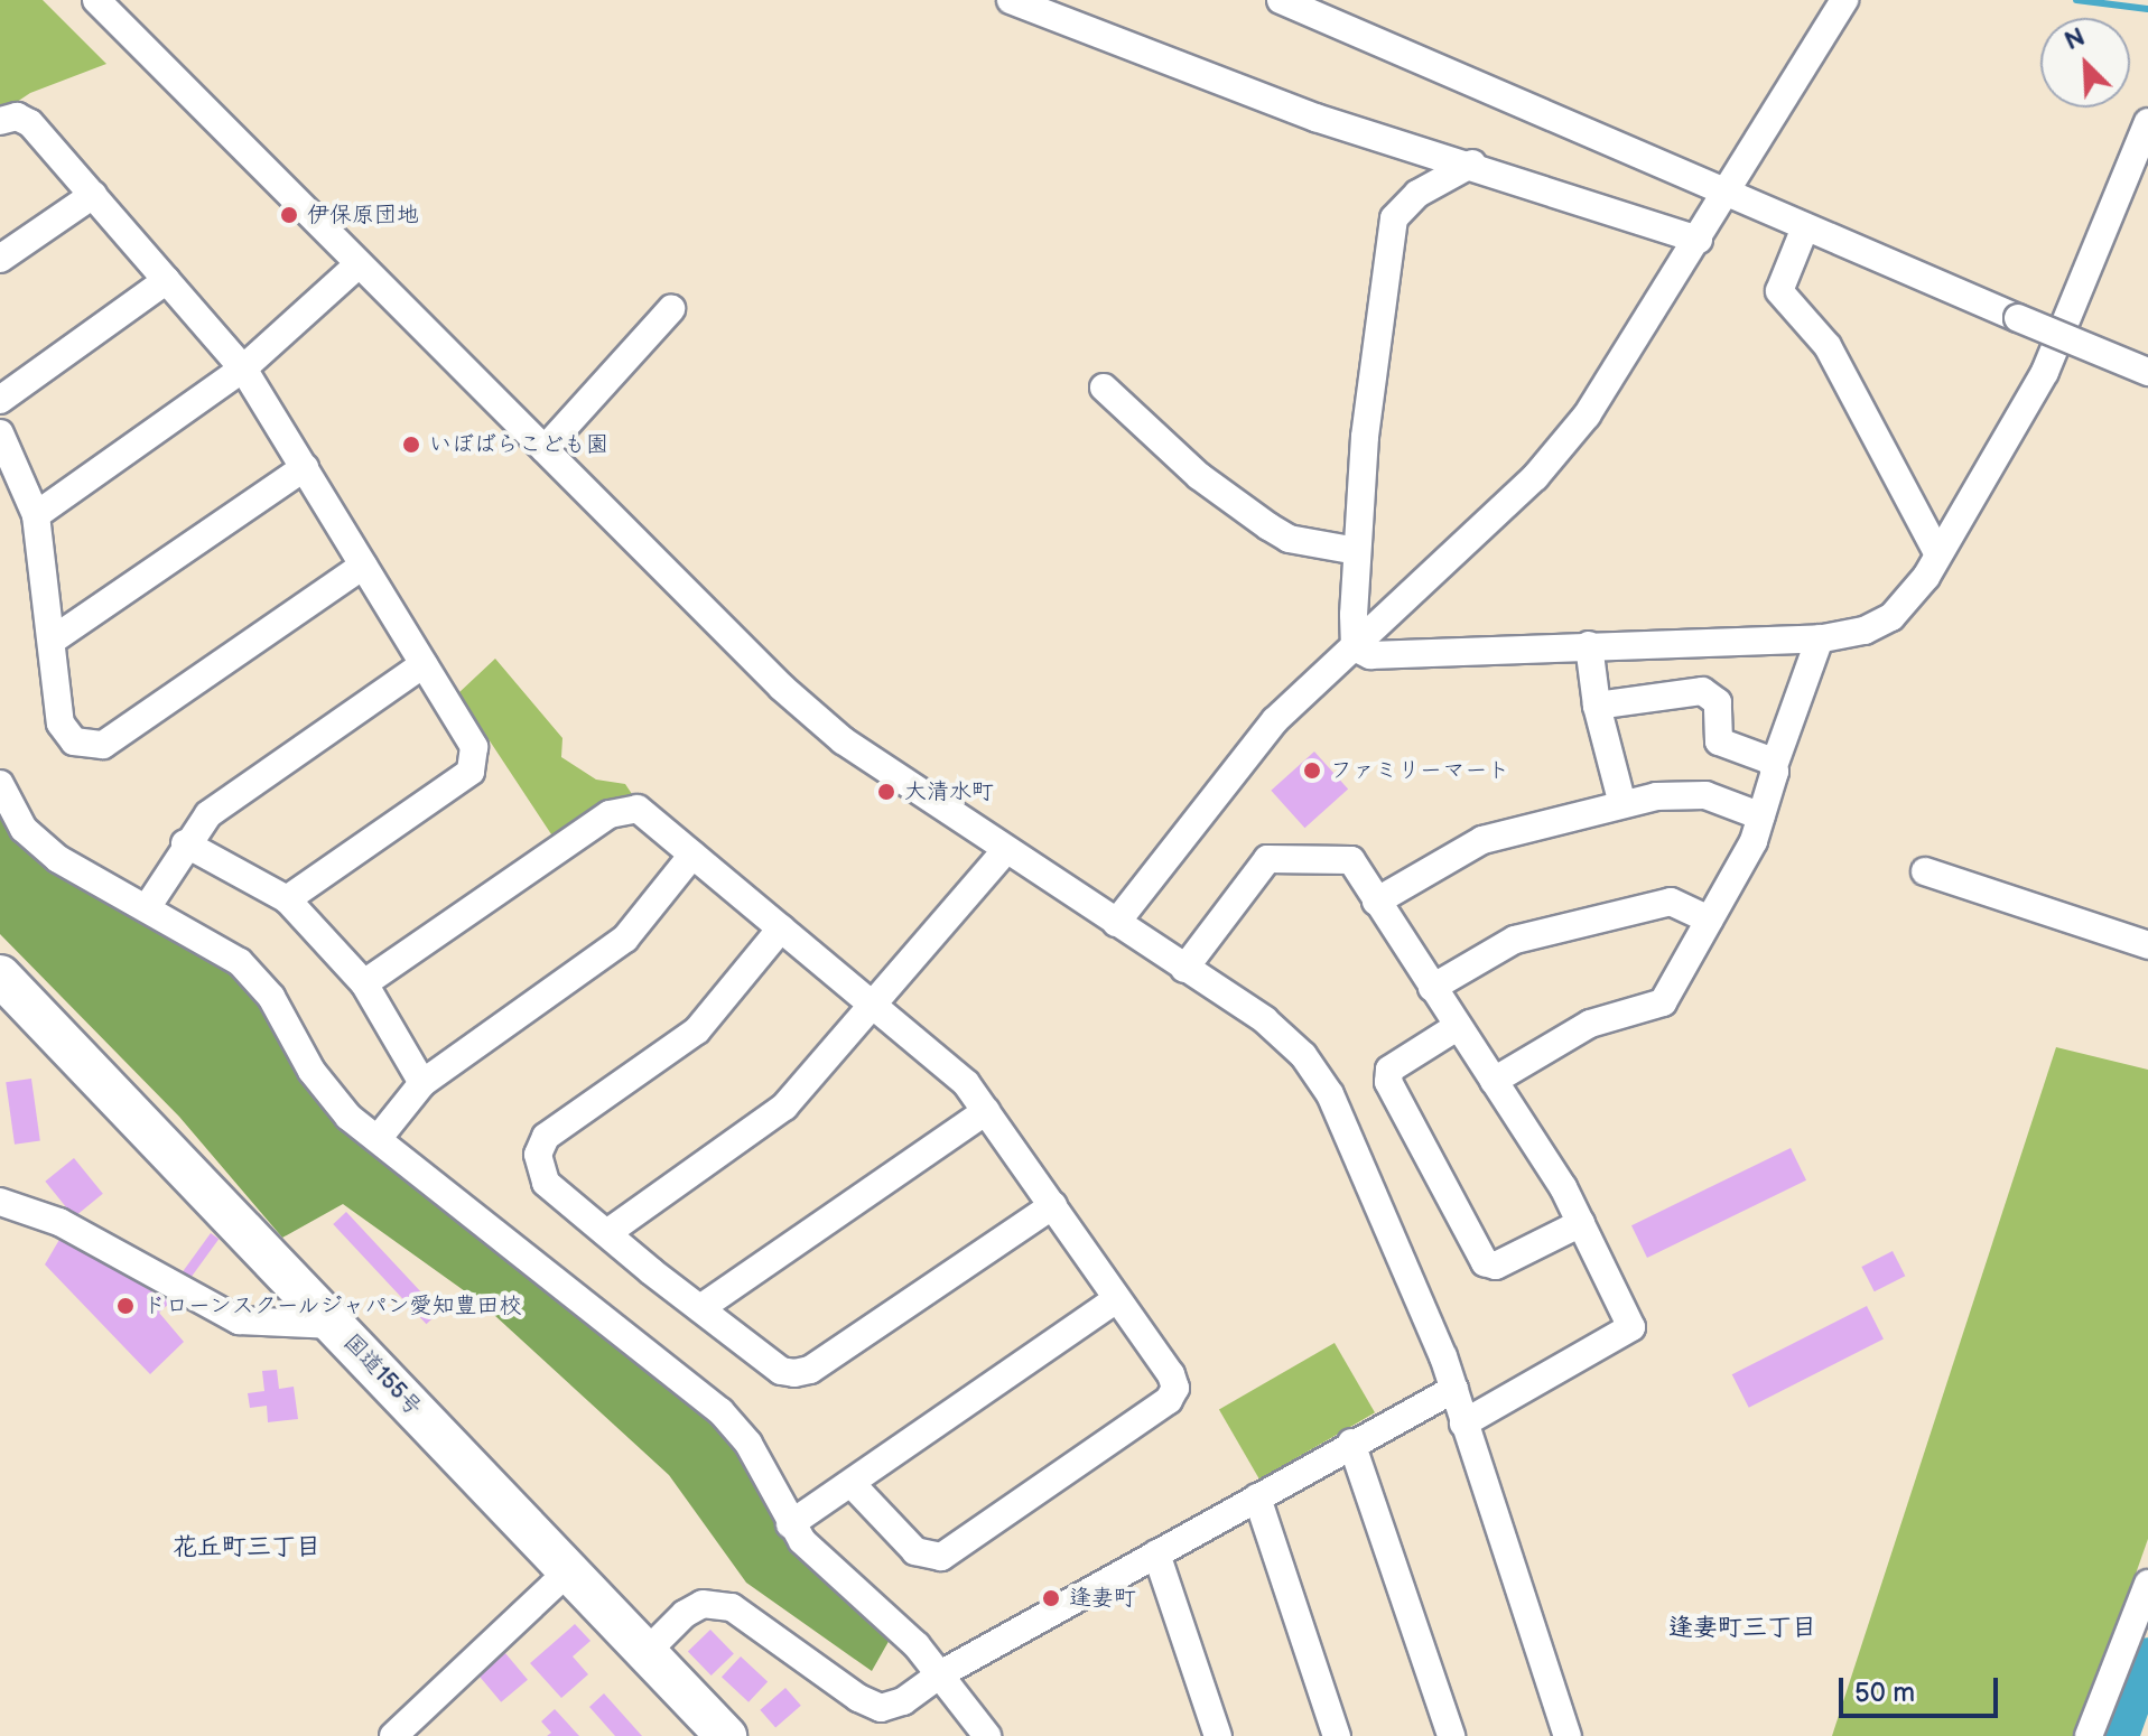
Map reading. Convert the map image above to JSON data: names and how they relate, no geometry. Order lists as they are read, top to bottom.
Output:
{
  "streets": {
    "highway": ["国道155号"]
  },
  "districts": ["花丘町三丁目", "逢妻町三丁目"],
  "places": [
    "伊保原団地",
    "いぼばらこども園",
    "ファミリーマート",
    "大清水町",
    "ドローンスクールジャパン愛知豊田校",
    "逢妻町"
  ],
  "scale_bar": "50 m",
  "north": "top left"
}
